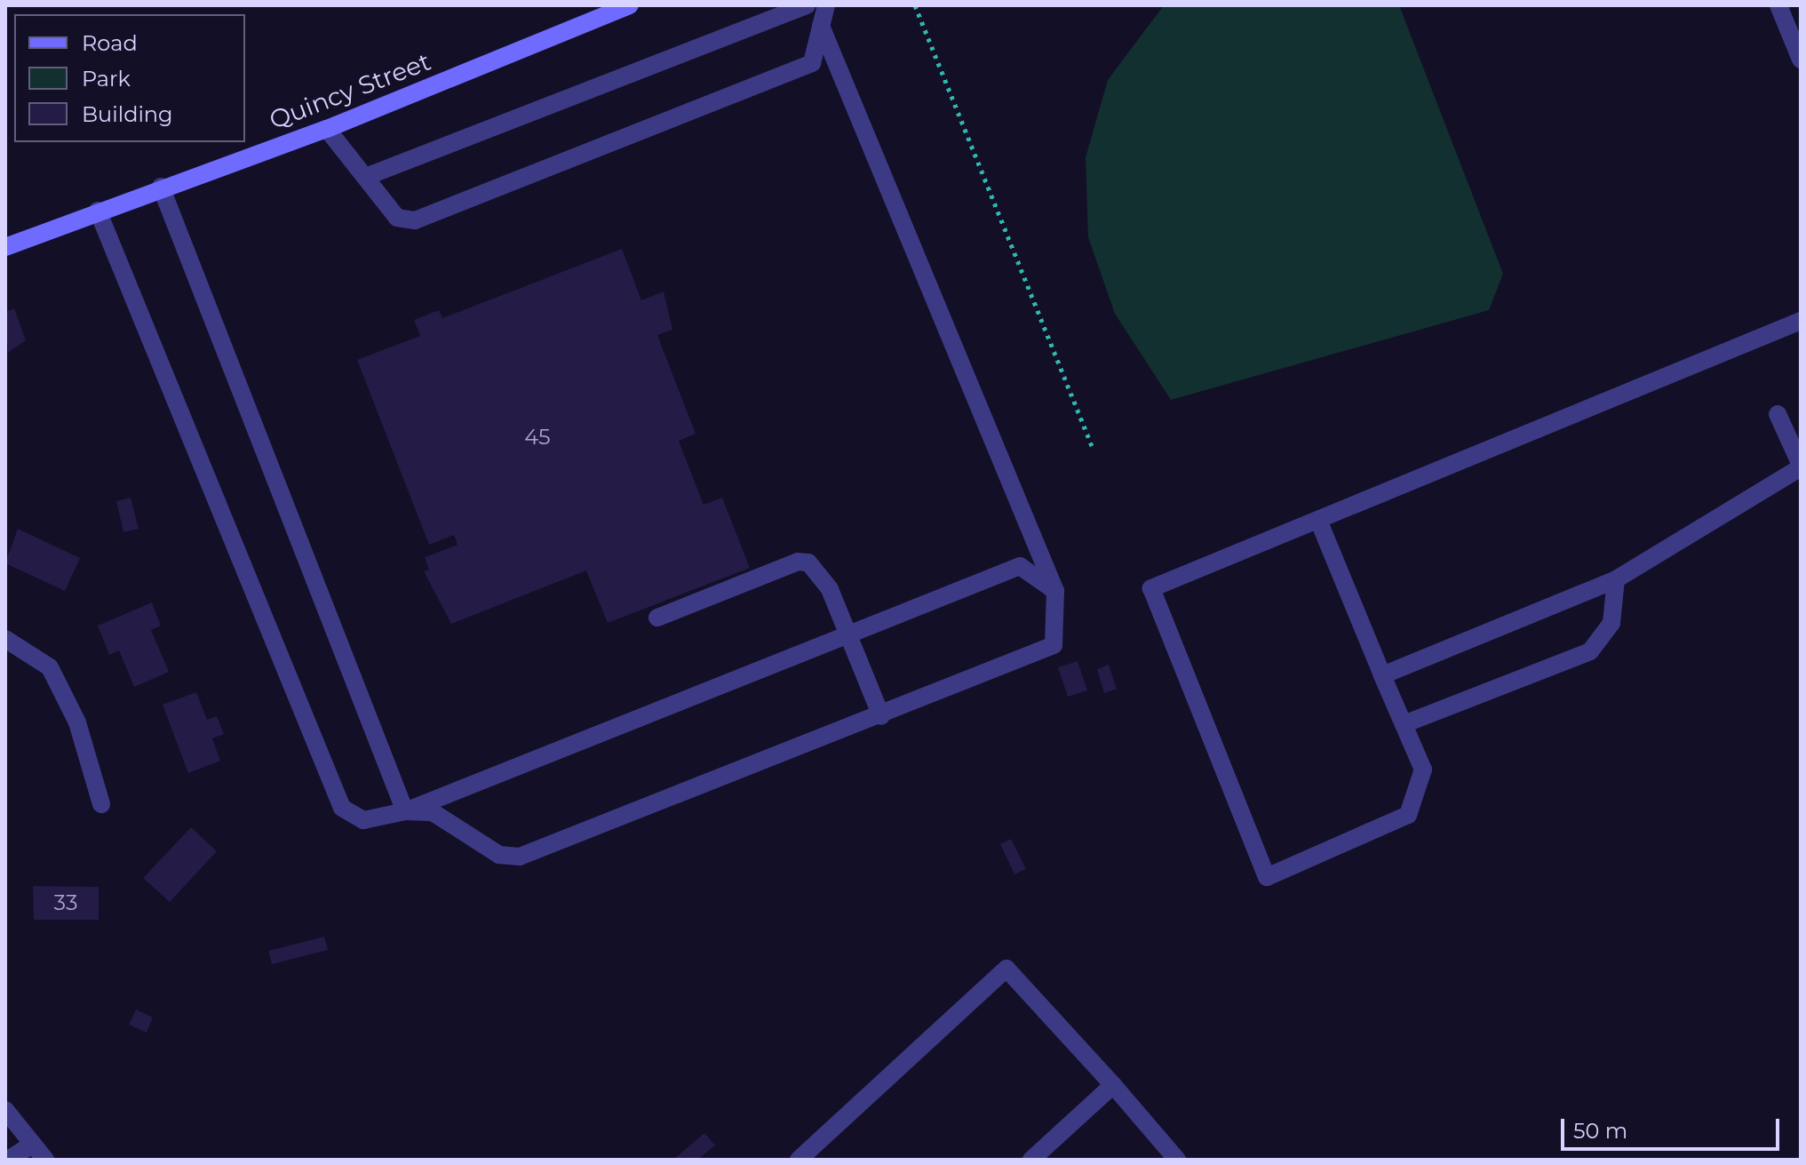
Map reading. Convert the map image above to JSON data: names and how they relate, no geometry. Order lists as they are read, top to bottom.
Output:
{
  "streets": {
    "main road": ["Quincy Street"]
  },
  "house_numbers": ["45", "33"],
  "legend": ["Road", "Park", "Building"],
  "scale_bar": "50 m"
}
